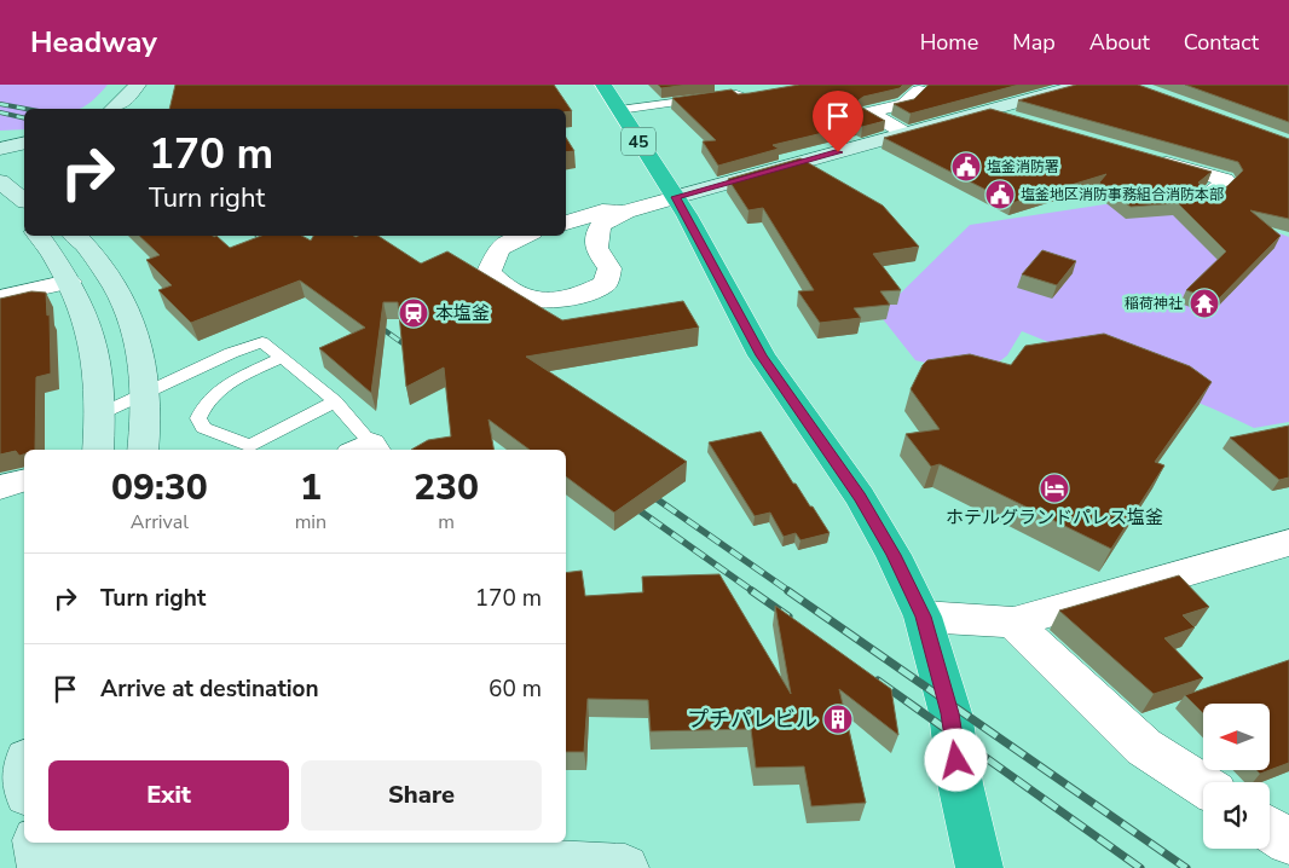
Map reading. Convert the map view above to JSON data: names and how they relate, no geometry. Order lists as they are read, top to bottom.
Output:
{
  "streets": {
    "highway": ["45"]
  },
  "places": {
    "public building": ["塩釜消防署", "塩釜地区消防事務組合消防本部"],
    "temple": ["稲荷神社"],
    "station": ["本塩釜"],
    "hotel": ["ホテルグランドパレス塩釜"],
    "building": ["プチパレビル"]
  },
  "north": "left",
  "page": {
    "header": "Headway",
    "nav": [
      "Home",
      "Map",
      "About",
      "Contact"
    ],
    "turn": ["170 m", "Turn right"],
    "eta": [
      "09:30",
      "Arrival",
      "1",
      "min",
      "230",
      "m"
    ],
    "list": [
      {
        "name": "Turn right",
        "value": "170 m"
      },
      {
        "name": "Arrive at destination",
        "value": "60 m"
      }
    ],
    "buttons": ["Exit", "Share"]
  }
}
